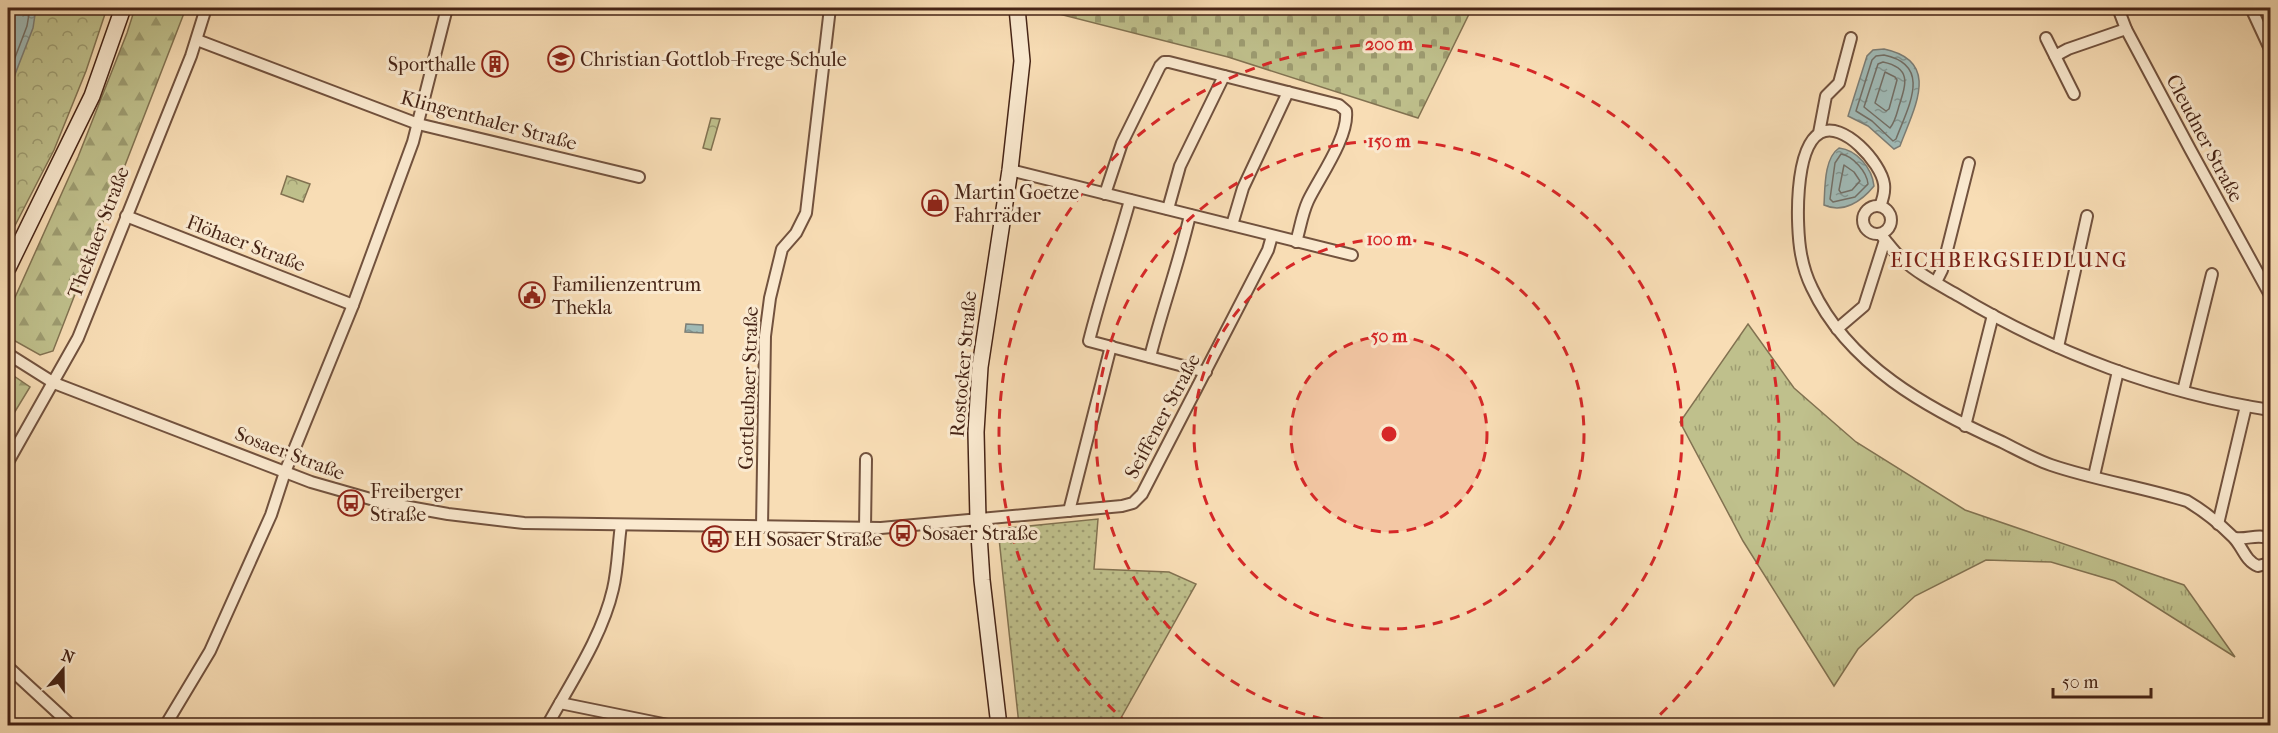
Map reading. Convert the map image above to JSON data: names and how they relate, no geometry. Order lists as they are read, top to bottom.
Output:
{
  "streets": {
    "main road": ["Rostocker Straße"],
    "street": [
      "Klingenthaler Straße",
      "Cleudner Straße",
      "Theklaer Straße",
      "Flöhaer Straße",
      "Gottleubaer Straße",
      "Seiffener Straße",
      "Sosaer Straße"
    ]
  },
  "crossings": [
    ["Klingenthaler Straße", "Theklaer Straße"],
    ["Theklaer Straße", "Flöhaer Straße"],
    ["Theklaer Straße", "Sosaer Straße"],
    ["Rostocker Straße", "Seiffener Straße"],
    ["Rostocker Straße", "Sosaer Straße"],
    ["Gottleubaer Straße", "Sosaer Straße"],
    ["Seiffener Straße", "Sosaer Straße"]
  ],
  "districts": ["EICHBERGSIEDLUNG"],
  "places": {
    "school or university": ["Christian-Gottlob-Frege-Schule"],
    "building": ["Sporthalle"],
    "shop": ["Martin Goetze Fahrräder"],
    "public building": ["Familienzentrum Thekla"],
    "bus stop": ["Freiberger Straße", "Sosaer Straße", "EH Sosaer Straße"]
  },
  "scale_bar": "50 m",
  "north": "top",
  "rings": [
    "200 m",
    "150 m",
    "100 m",
    "50 m"
  ]
}
